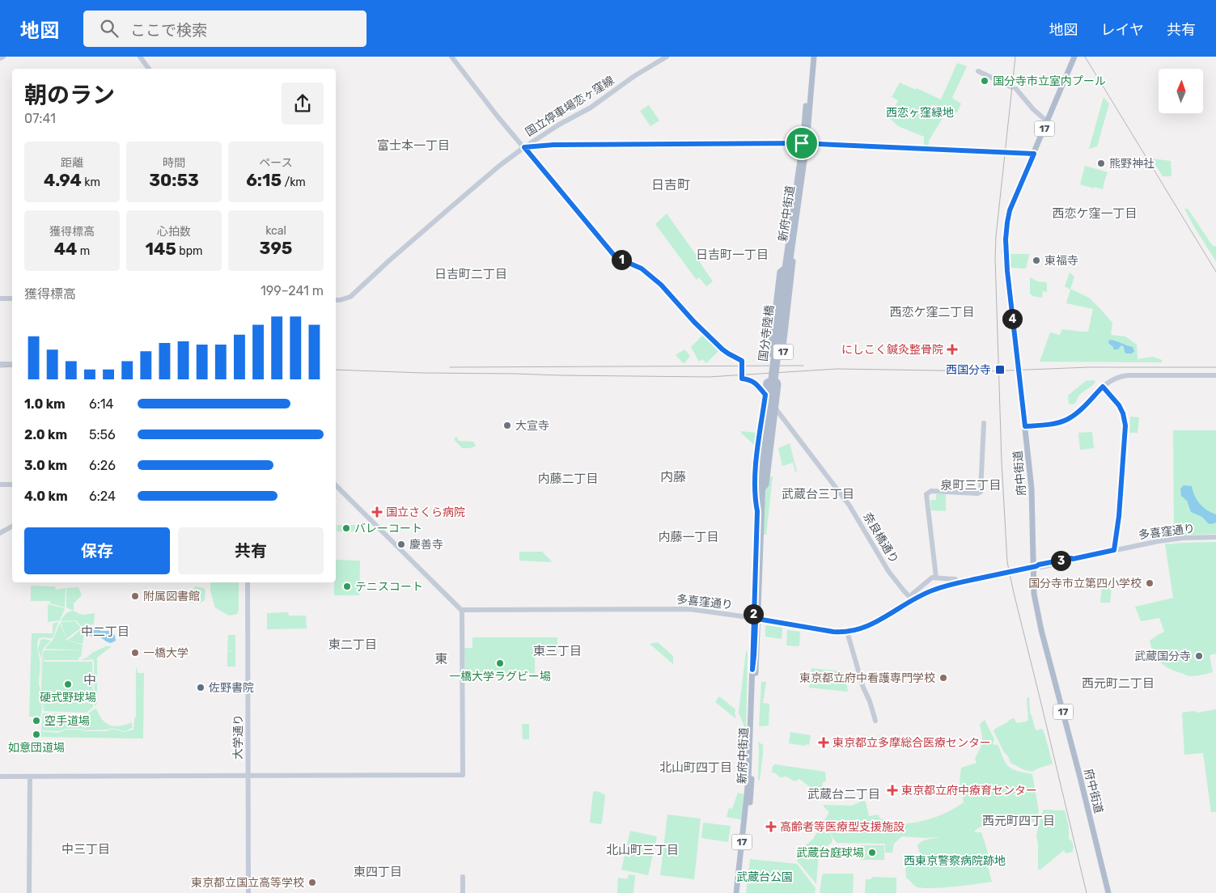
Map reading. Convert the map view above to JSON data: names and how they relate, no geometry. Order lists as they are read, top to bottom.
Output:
{
  "streets": {
    "main road": [
      "17",
      "新府中街道",
      "国分寺陸橋",
      "府中街道"
    ],
    "street": [
      "国立停車場恋ヶ窪線",
      "多喜窪通り",
      "奈良橋通り",
      "大学通り"
    ]
  },
  "crossings": [
    ["国立停車場恋ヶ窪線", "新府中街道"],
    ["国立停車場恋ヶ窪線", "府中街道"],
    ["国立停車場恋ヶ窪線", "奈良橋通り"],
    ["17", "新府中街道"],
    ["17", "奈良橋通り"],
    ["新府中街道", "国分寺陸橋"],
    ["新府中街道", "多喜窪通り"],
    ["府中街道", "多喜窪通り"],
    ["多喜窪通り", "奈良橋通り"]
  ],
  "districts": [
    "富士本一丁目",
    "日吉町",
    "西恋ケ窪一丁目",
    "日吉町一丁目",
    "日吉町二丁目",
    "西恋ケ窪二丁目",
    "内藤",
    "内藤二丁目",
    "泉町三丁目",
    "武蔵台三丁目",
    "内藤一丁目",
    "中二丁目",
    "東二丁目",
    "東三丁目",
    "東",
    "中",
    "西元町二丁目",
    "北山町四丁目",
    "武蔵台二丁目",
    "西元町四丁目",
    "中三丁目",
    "北山町三丁目",
    "東四丁目"
  ],
  "parks": ["西恋ヶ窪緑地", "西東京警察病院跡地", "武蔵台公園"],
  "places": {
    "other": [
      "国分寺市立室内プール",
      "熊野神社",
      "東福寺",
      "大宣寺",
      "バレーコート",
      "慶善寺",
      "国分寺市立第四小学校",
      "テニスコート",
      "附属図書館",
      "一橋大学",
      "武蔵国分寺",
      "一橋大学ラグビー場",
      "東京都立府中看護専門学校",
      "硬式野球場",
      "佐野書院",
      "空手道場",
      "如意団道場",
      "武蔵台庭球場",
      "東京都立国立高等学校"
    ],
    "health": [
      "にしこく鍼灸整骨院",
      "国立さくら病院",
      "東京都立多摩総合医療センター",
      "東京都立府中療育センター",
      "高齢者等医療型支援施設"
    ],
    "transit": ["西国分寺"]
  },
  "north": "top",
  "page": {
    "header": "地図",
    "search": "ここで検索",
    "nav": ["地図", "レイヤ", "共有"],
    "heading": ["朝のラン", "07:41"],
    "stats": [
      ["距離", "4.94 km"],
      ["時間", "30:53"],
      ["ペース", "6:15 /km"],
      ["獲得標高", "44 m"],
      ["心拍数", "145 bpm"],
      ["kcal", "395"]
    ],
    "pins": [
      "1",
      "4",
      "3",
      "2"
    ],
    "chart": ["獲得標高", "199–241 m"],
    "list": [
      {
        "name": "1.0 km",
        "note": "6:14"
      },
      {
        "name": "2.0 km",
        "note": "5:56"
      },
      {
        "name": "3.0 km",
        "note": "6:26"
      },
      {
        "name": "4.0 km",
        "note": "6:24"
      }
    ],
    "buttons": ["保存", "共有"]
  }
}
